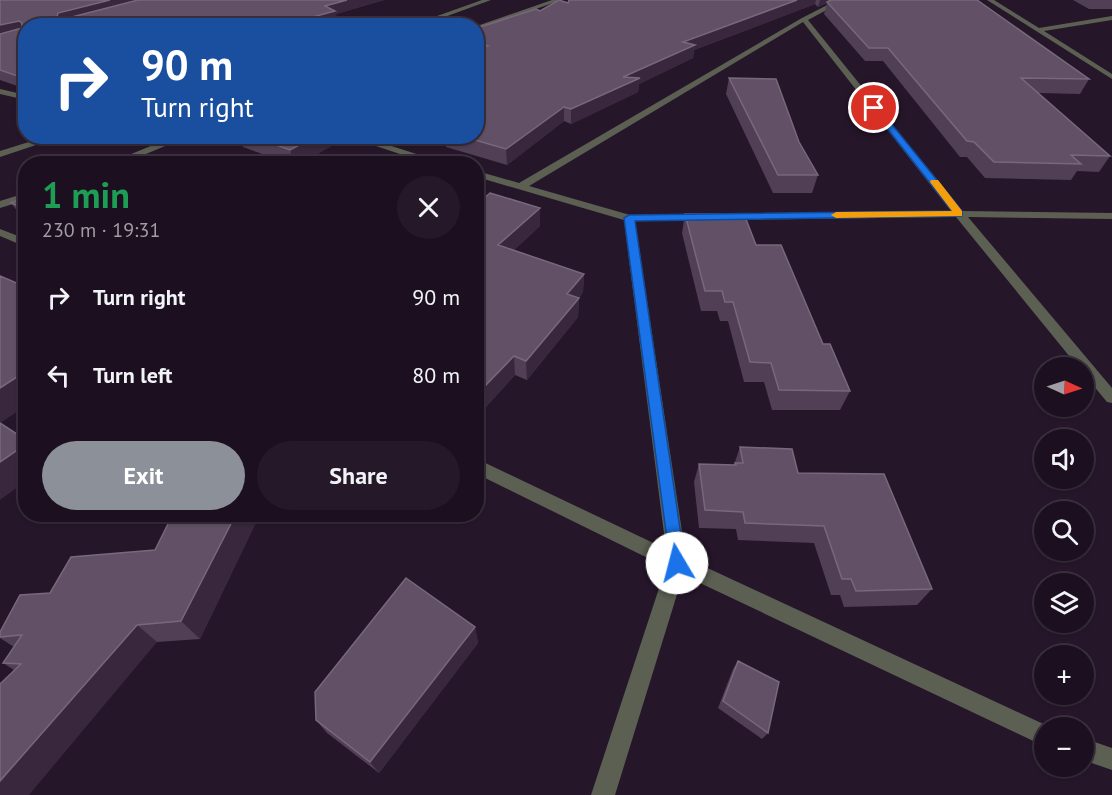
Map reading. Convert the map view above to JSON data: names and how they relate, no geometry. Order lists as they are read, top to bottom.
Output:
{
  "north": "right",
  "page": {
    "turn": ["90 m", "Turn right"],
    "heading": ["1 min", "230 m · 19:31"],
    "list": [
      {
        "name": "Turn right",
        "value": "90 m"
      },
      {
        "name": "Turn left",
        "value": "80 m"
      }
    ],
    "map_buttons": ["+", "−"],
    "buttons": ["Exit", "Share"]
  }
}
